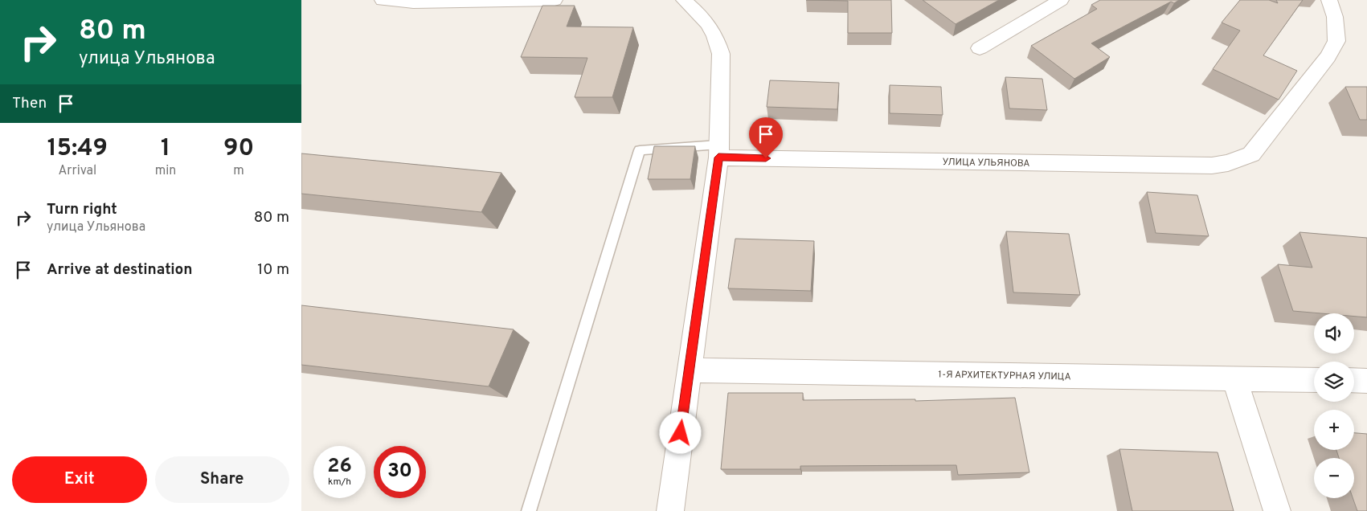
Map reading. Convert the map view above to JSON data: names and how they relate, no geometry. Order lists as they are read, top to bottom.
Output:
{
  "streets": {
    "street": ["УЛИЦА УЛЬЯНОВА", "1-Я АРХИТЕКТУРНАЯ УЛИЦА"]
  },
  "page": {
    "turn": ["80 m", "улица Ульянова"],
    "then": "Then",
    "eta": [
      "15:49",
      "Arrival",
      "1",
      "min",
      "90",
      "m"
    ],
    "list": [
      {
        "name": "Turn right",
        "note": "улица Ульянова",
        "value": "80 m"
      },
      {
        "name": "Arrive at destination",
        "value": "10 m"
      }
    ],
    "map_buttons": ["+", "−"],
    "speed": "26 km/h",
    "limit": "30",
    "buttons": ["Exit", "Share"]
  }
}
